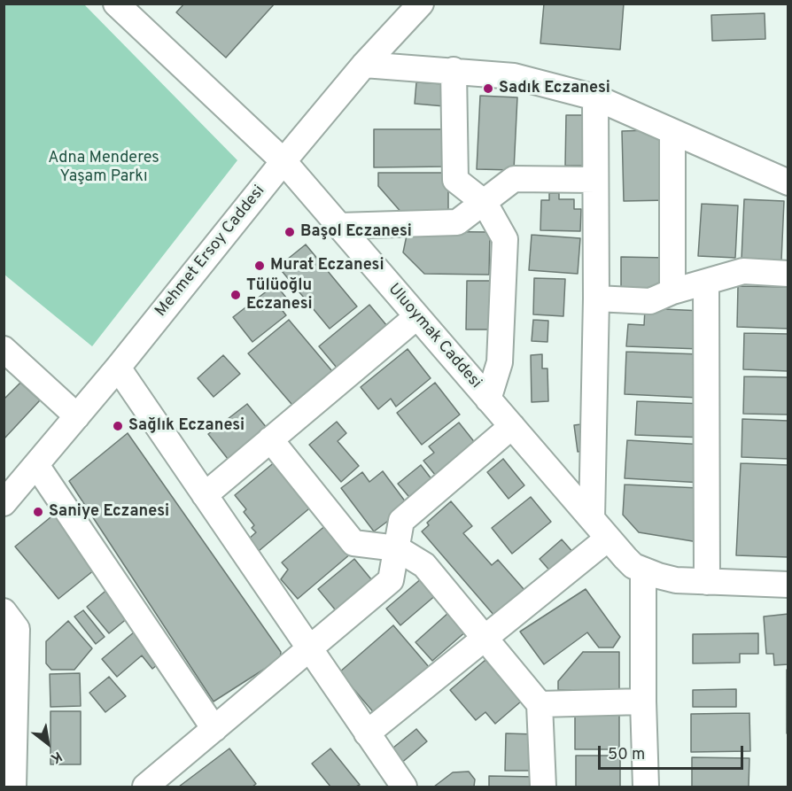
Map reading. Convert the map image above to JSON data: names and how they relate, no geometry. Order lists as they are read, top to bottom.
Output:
{
  "streets": {
    "street": ["Mehmet Ersoy Caddesi", "Uluoymak Caddesi"]
  },
  "crossings": [
    ["Mehmet Ersoy Caddesi", "Uluoymak Caddesi"]
  ],
  "parks": ["Adna Menderes Yaşam Parkı"],
  "places": [
    "Sadık Eczanesi",
    "Başol Eczanesi",
    "Murat Eczanesi",
    "Tülüoğlu Eczanesi",
    "Sağlık Eczanesi",
    "Saniye Eczanesi"
  ],
  "scale_bar": "50 m",
  "north": "bottom right"
}
